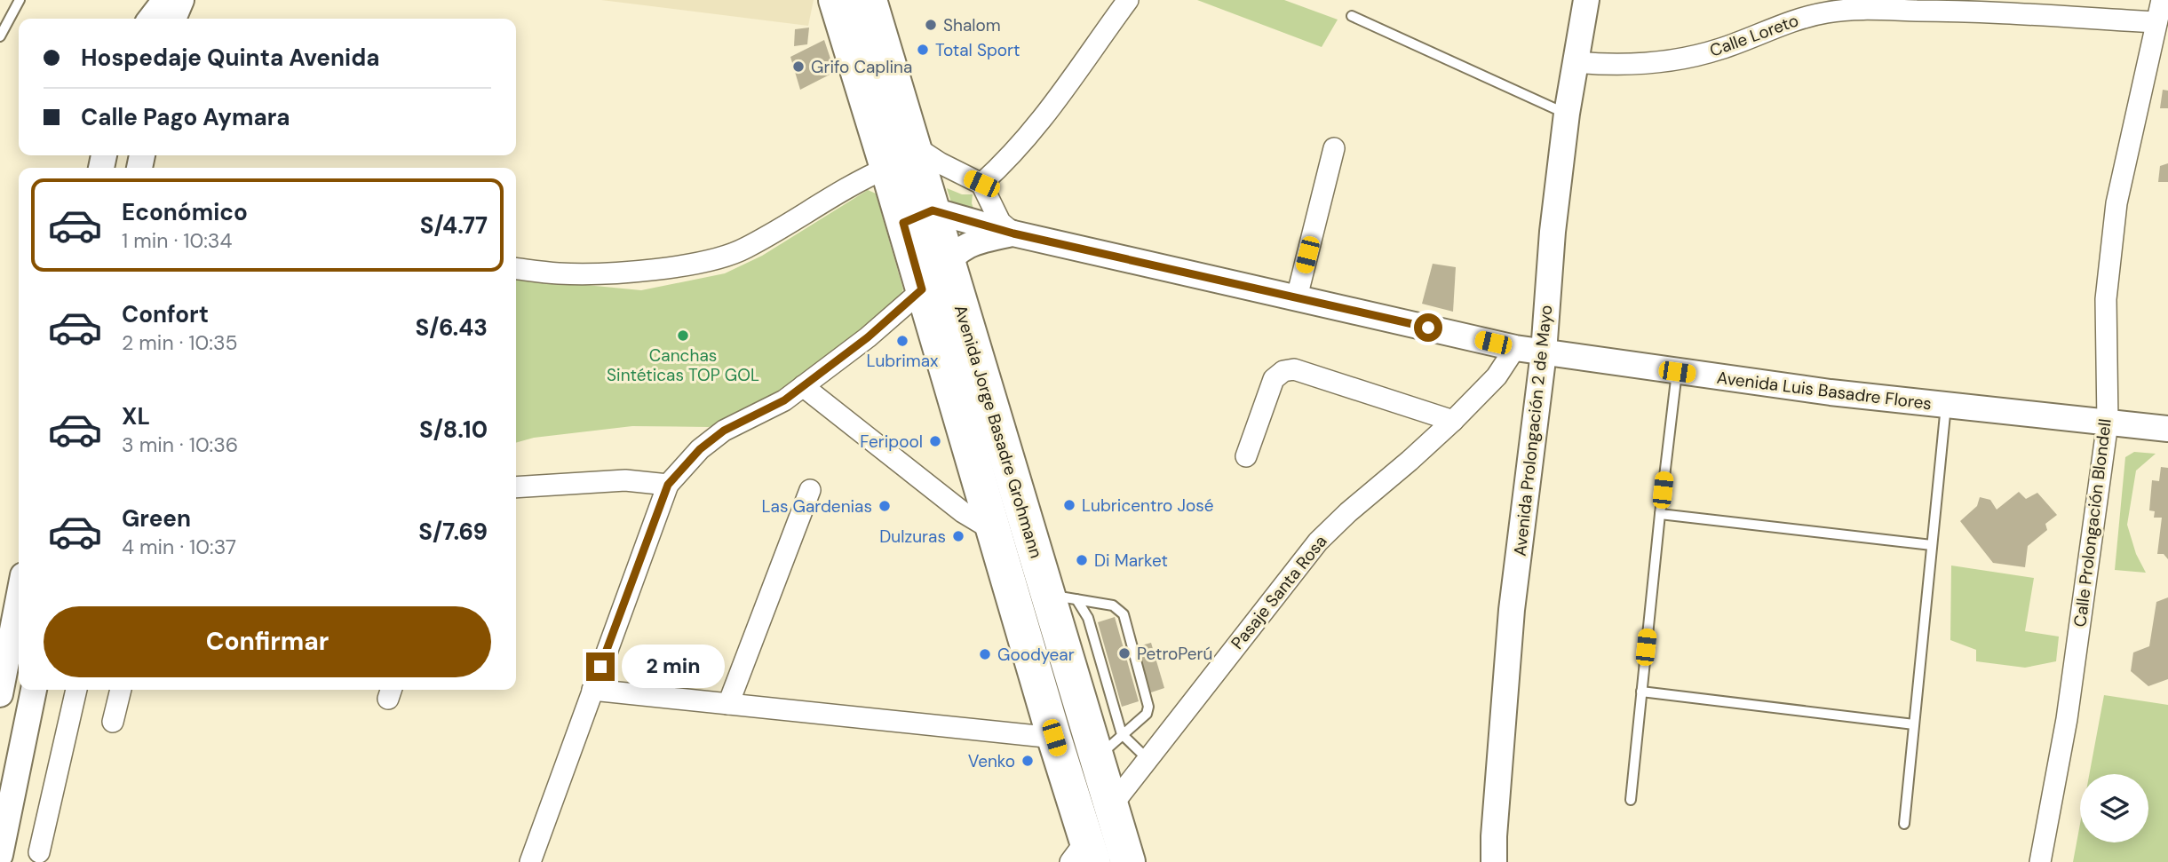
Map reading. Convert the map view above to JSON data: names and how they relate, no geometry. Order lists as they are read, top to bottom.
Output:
{
  "streets": {
    "highway": ["Avenida Jorge Basadre Grohmann"],
    "street": [
      "Calle Loreto",
      "Avenida Luis Basadre Flores",
      "Avenida Prolongación 2 de Mayo",
      "Calle Prolongación Blondell",
      "Pasaje Santa Rosa"
    ]
  },
  "crossings": [
    ["Calle Loreto", "Avenida Prolongación 2 de Mayo"],
    ["Calle Loreto", "Calle Prolongación Blondell"],
    ["Avenida Luis Basadre Flores", "Avenida Prolongación 2 de Mayo"],
    ["Avenida Luis Basadre Flores", "Avenida Jorge Basadre Grohmann"],
    ["Avenida Luis Basadre Flores", "Calle Prolongación Blondell"],
    ["Avenida Luis Basadre Flores", "Pasaje Santa Rosa"],
    ["Avenida Jorge Basadre Grohmann", "Pasaje Santa Rosa"]
  ],
  "places": [
    "Shalom",
    "Total Sport",
    "Grifo Caplina",
    "Canchas Sintéticas TOP GOL",
    "Lubrimax",
    "Feripool",
    "Lubricentro José",
    "Las Gardenias",
    "Dulzuras",
    "Di Market",
    "PetroPerú",
    "Goodyear",
    "Venko"
  ],
  "page": {
    "banner": ["Hospedaje Quinta Avenida", "Calle Pago Aymara"],
    "list": [
      {
        "name": "Económico",
        "note": "1 min · 10:34",
        "value": "S/4.77"
      },
      {
        "name": "Confort",
        "note": "2 min · 10:35",
        "value": "S/6.43"
      },
      {
        "name": "XL",
        "note": "3 min · 10:36",
        "value": "S/8.10"
      },
      {
        "name": "Green",
        "note": "4 min · 10:37",
        "value": "S/7.69"
      }
    ],
    "buttons": "Confirmar",
    "bubble": "2 min"
  }
}
